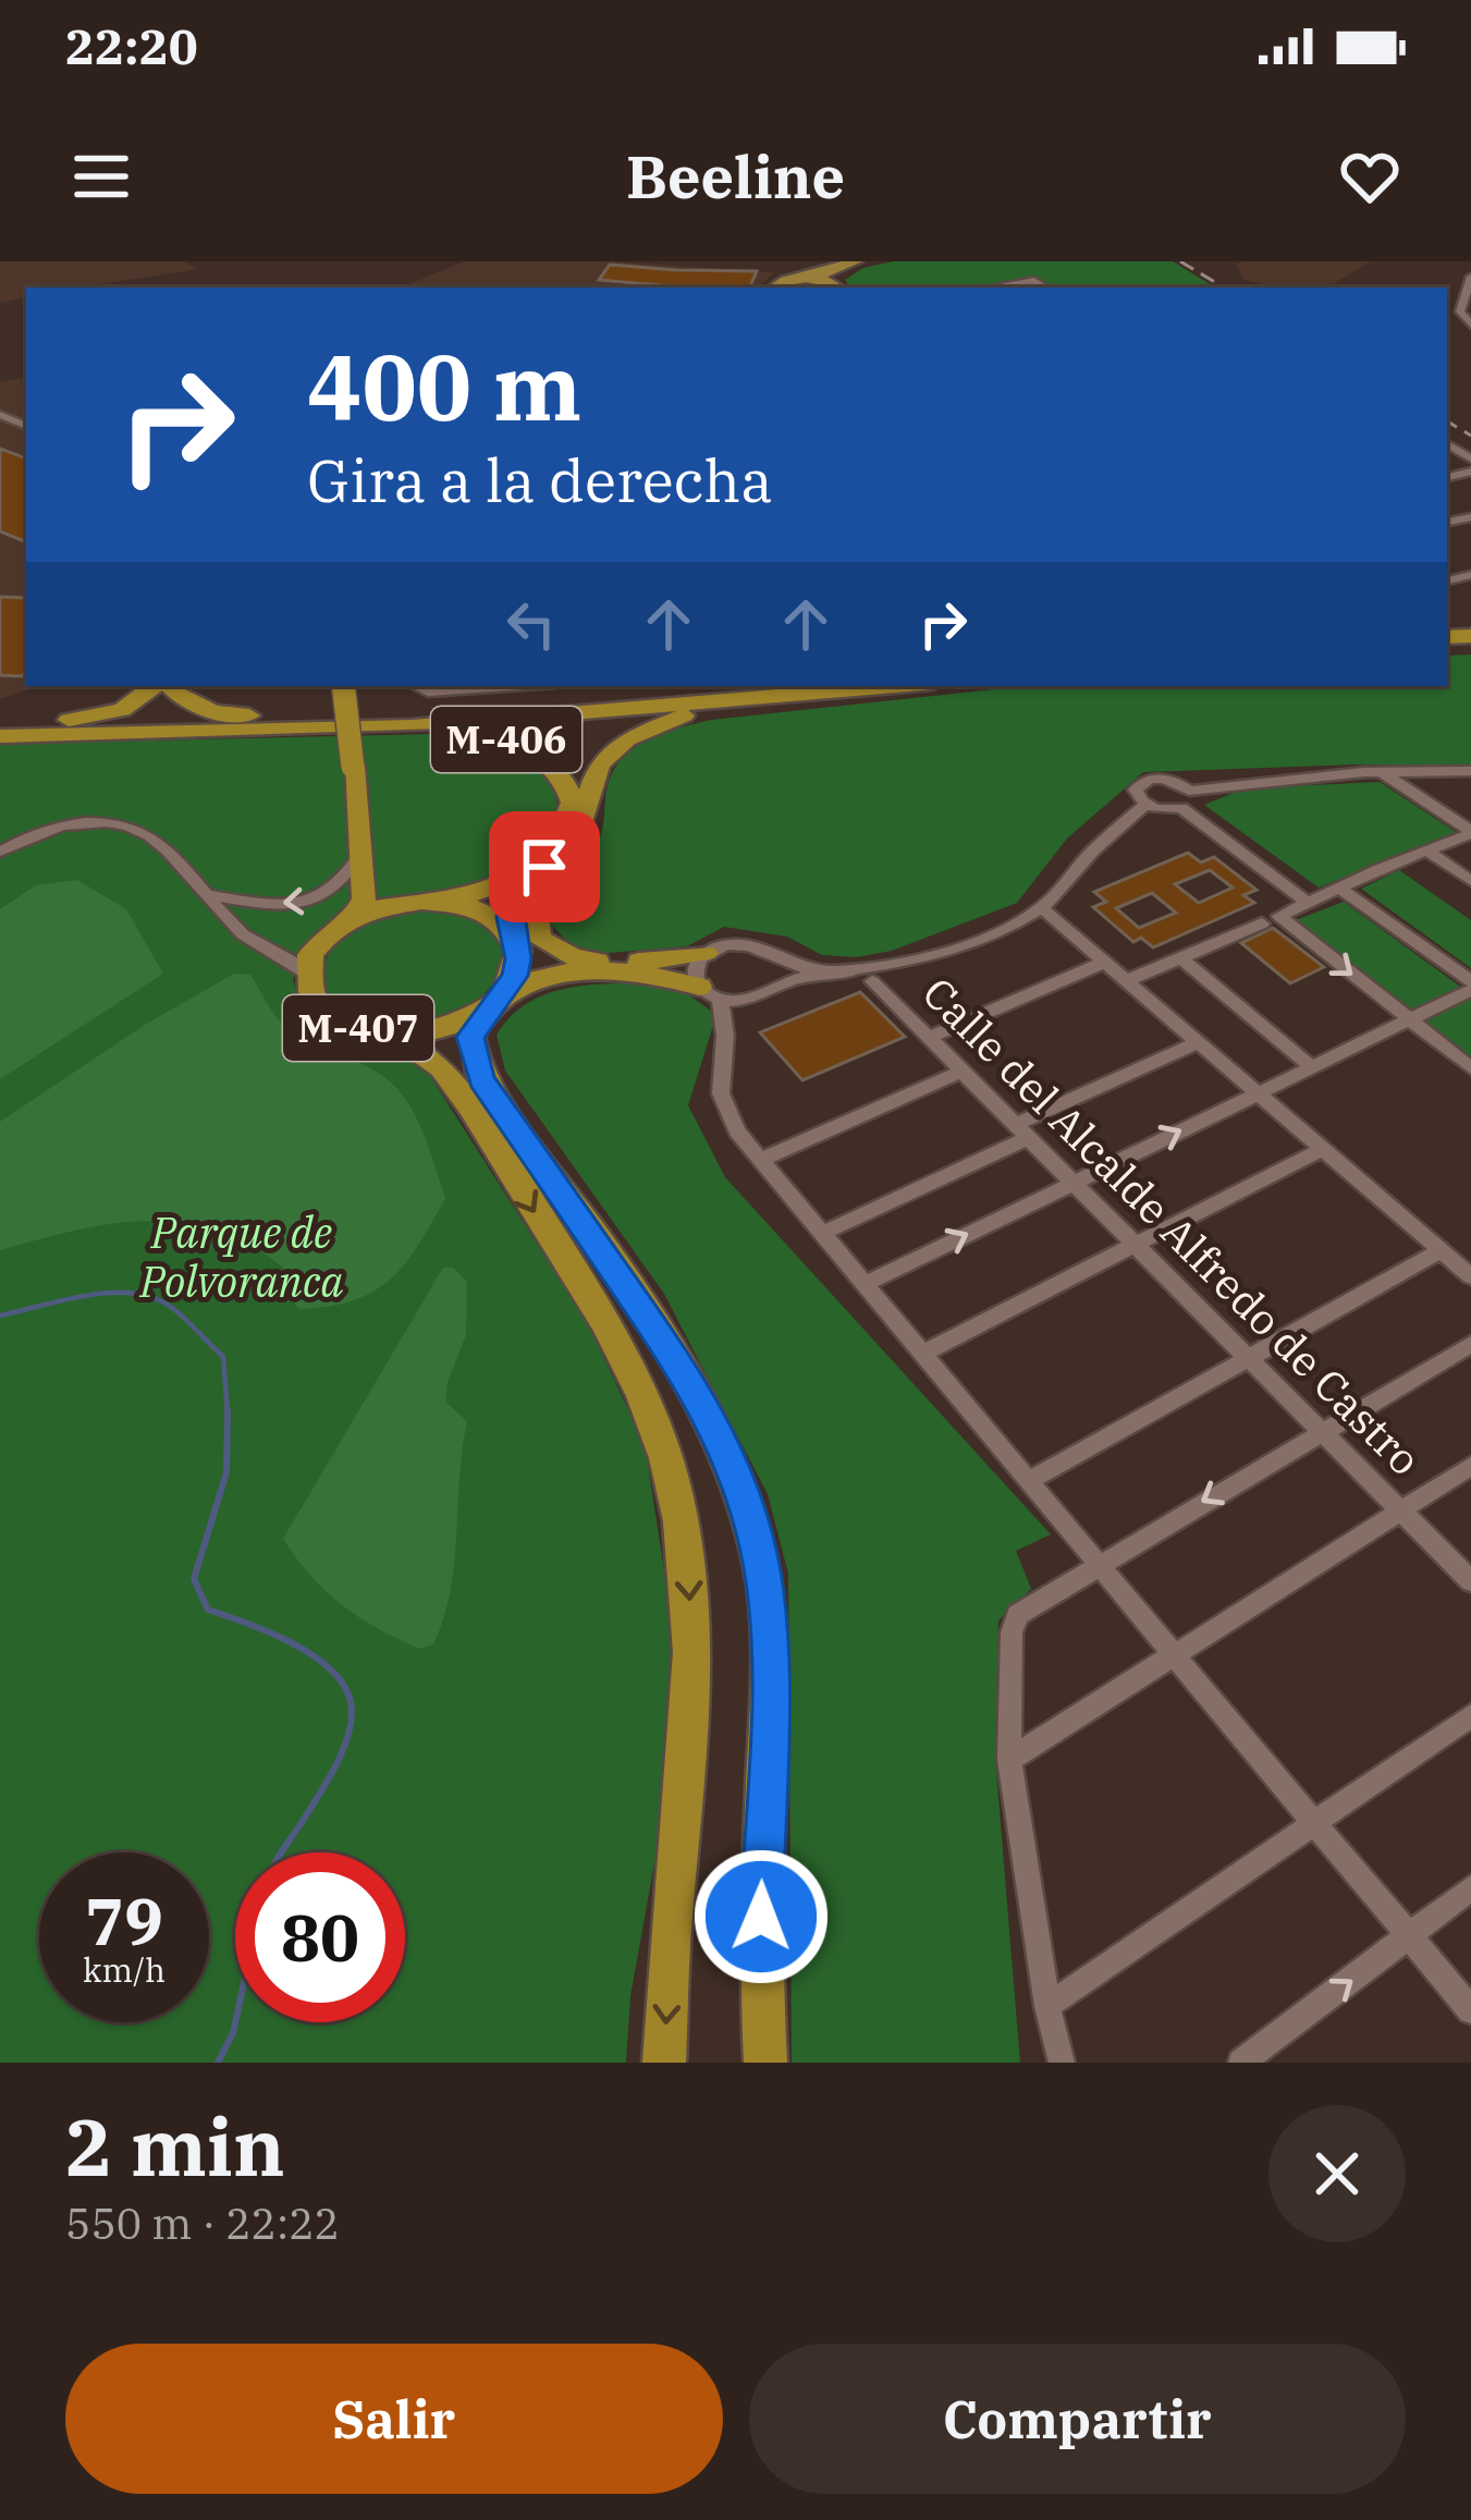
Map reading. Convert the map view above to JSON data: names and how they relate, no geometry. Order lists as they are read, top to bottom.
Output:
{
  "streets": {
    "highway": ["M-406", "M-407"],
    "street": ["Calle del Alcalde Alfredo de Castro"]
  },
  "crossings": [
    ["M-406", "M-407"]
  ],
  "parks": ["Parque de Polvoranca"],
  "page": {
    "status": "22:20",
    "header": "Beeline",
    "turn": ["400 m", "Gira a la derecha"],
    "speed": "79 km/h",
    "limit": "80",
    "heading": ["2 min", "550 m · 22:22"],
    "buttons": ["Salir", "Compartir"]
  }
}
